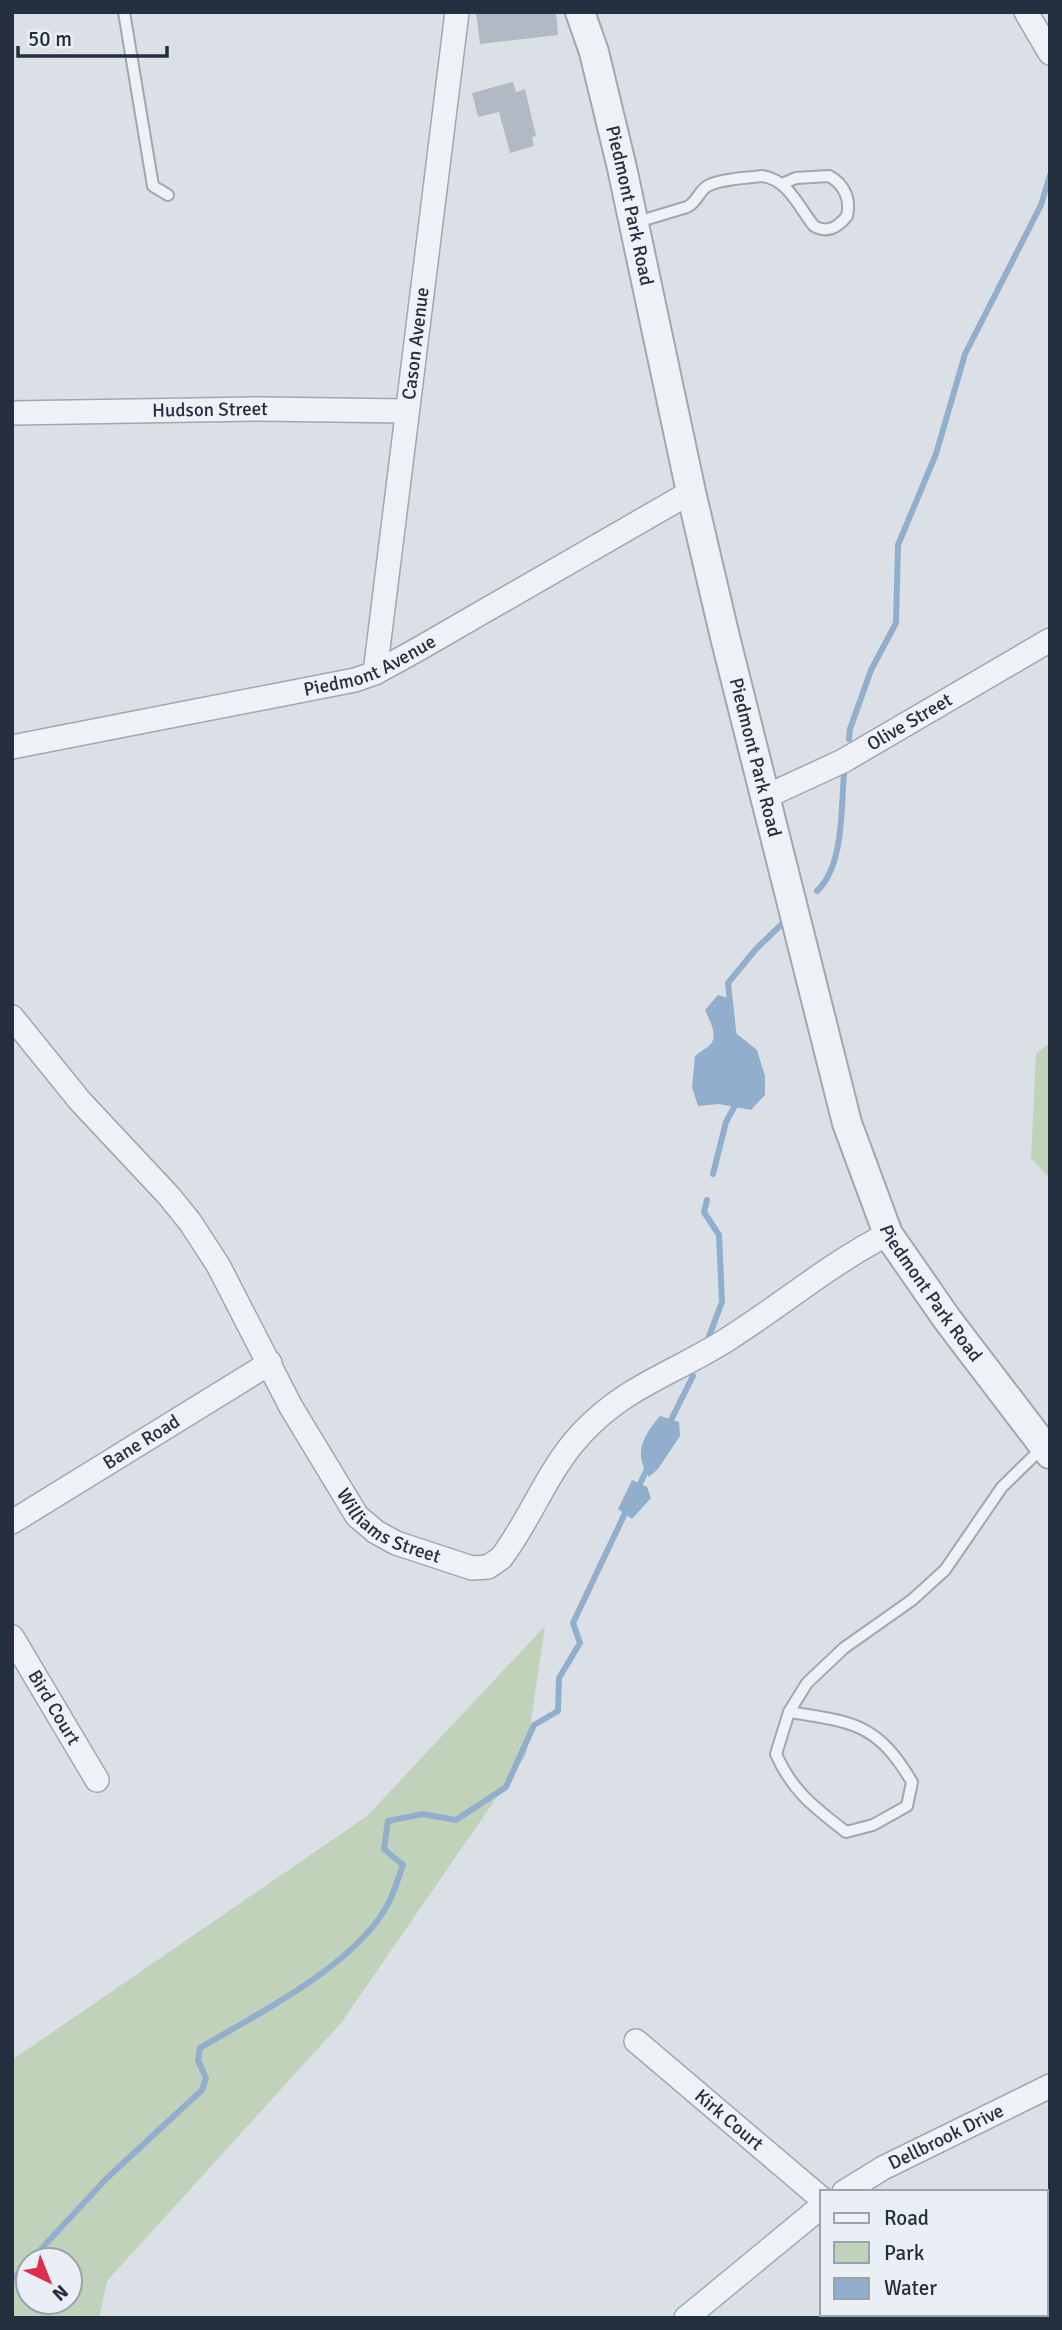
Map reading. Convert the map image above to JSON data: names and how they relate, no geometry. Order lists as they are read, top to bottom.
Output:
{
  "streets": {
    "street": [
      "Piedmont Park Road",
      "Cason Avenue",
      "Hudson Street",
      "Piedmont Avenue",
      "Olive Street",
      "Bane Road",
      "Williams Street",
      "Bird Court",
      "Kirk Court",
      "Dellbrook Drive"
    ]
  },
  "crossings": [
    ["Piedmont Park Road", "Piedmont Avenue"],
    ["Piedmont Park Road", "Olive Street"],
    ["Piedmont Park Road", "Williams Street"],
    ["Cason Avenue", "Hudson Street"],
    ["Cason Avenue", "Piedmont Avenue"],
    ["Bane Road", "Williams Street"]
  ],
  "legend": ["Road", "Park", "Water"],
  "scale_bar": "50 m",
  "north": "bottom right"
}
